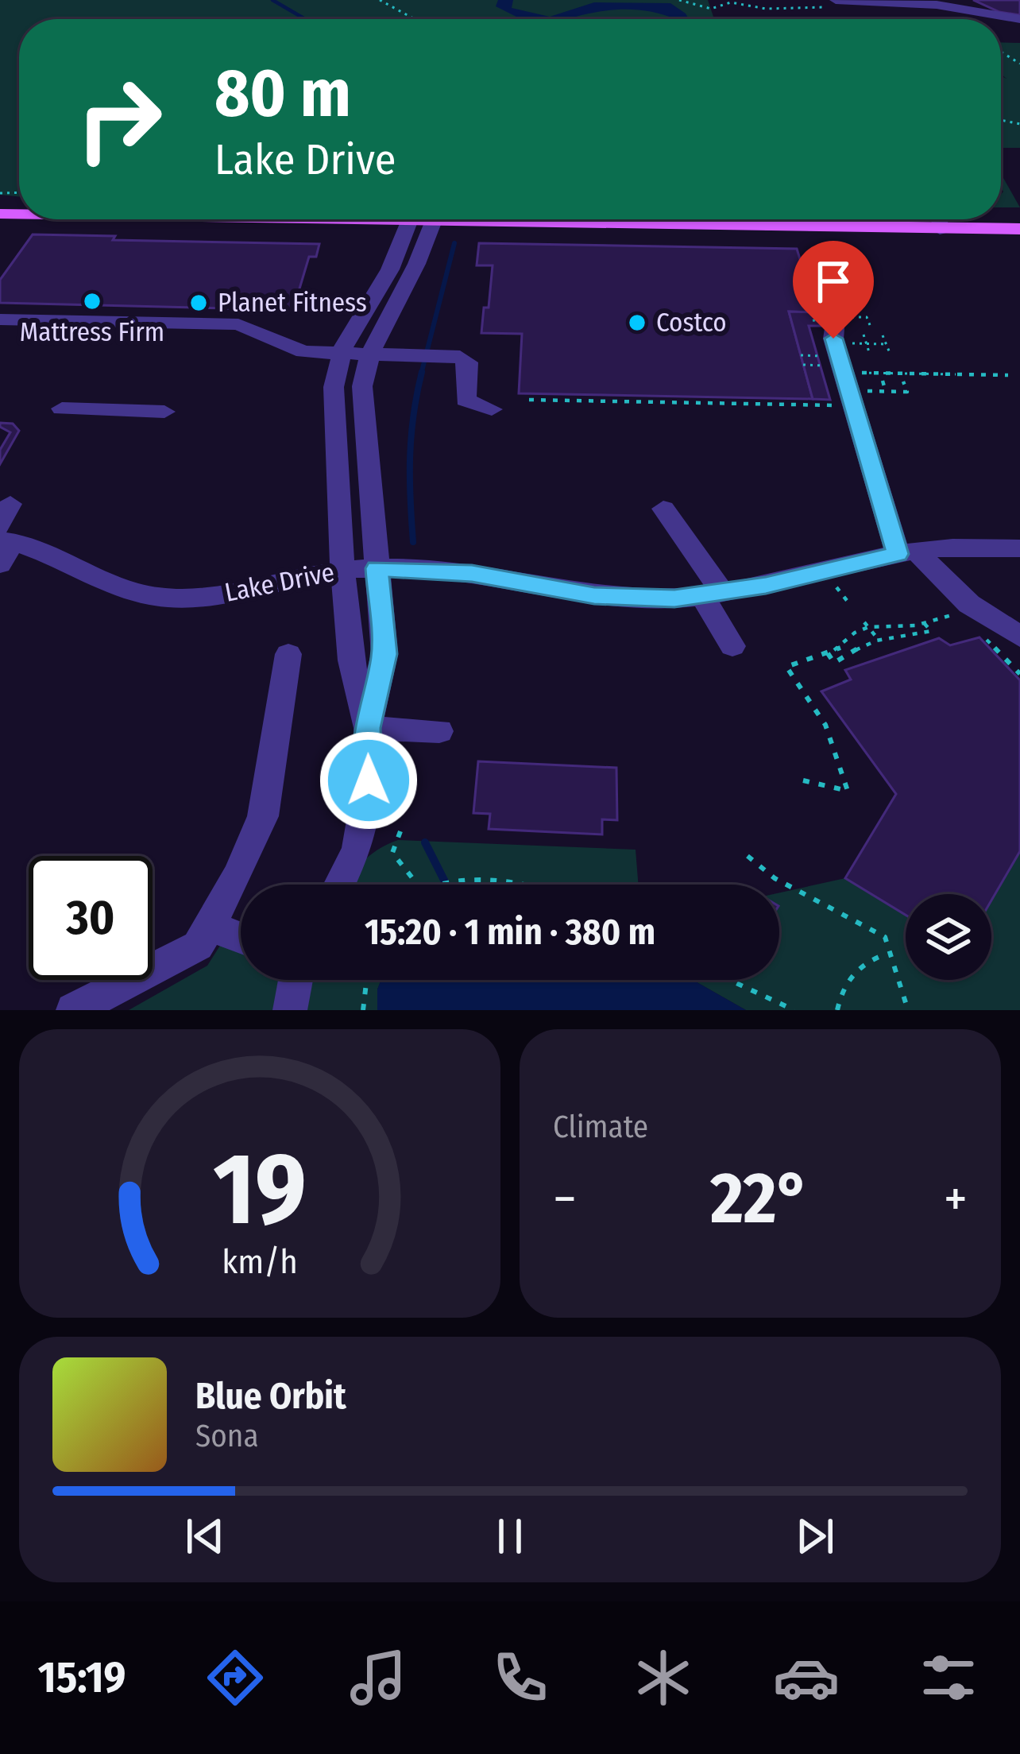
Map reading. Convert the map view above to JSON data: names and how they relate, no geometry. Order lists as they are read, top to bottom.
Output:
{
  "streets": {
    "street": ["Lake Drive"]
  },
  "places": ["Mattress Firm", "Planet Fitness", "Costco"],
  "page": {
    "turn": ["80 m", "Lake Drive"],
    "limit": "30",
    "trip": "15:20 · 1 min · 380 m",
    "tile": "Climate",
    "heat": ["−", "22°", "+"],
    "song": ["Blue Orbit", "Sona"],
    "tabs": "15:19",
    "gauge": ["19", "km/h"]
  }
}
